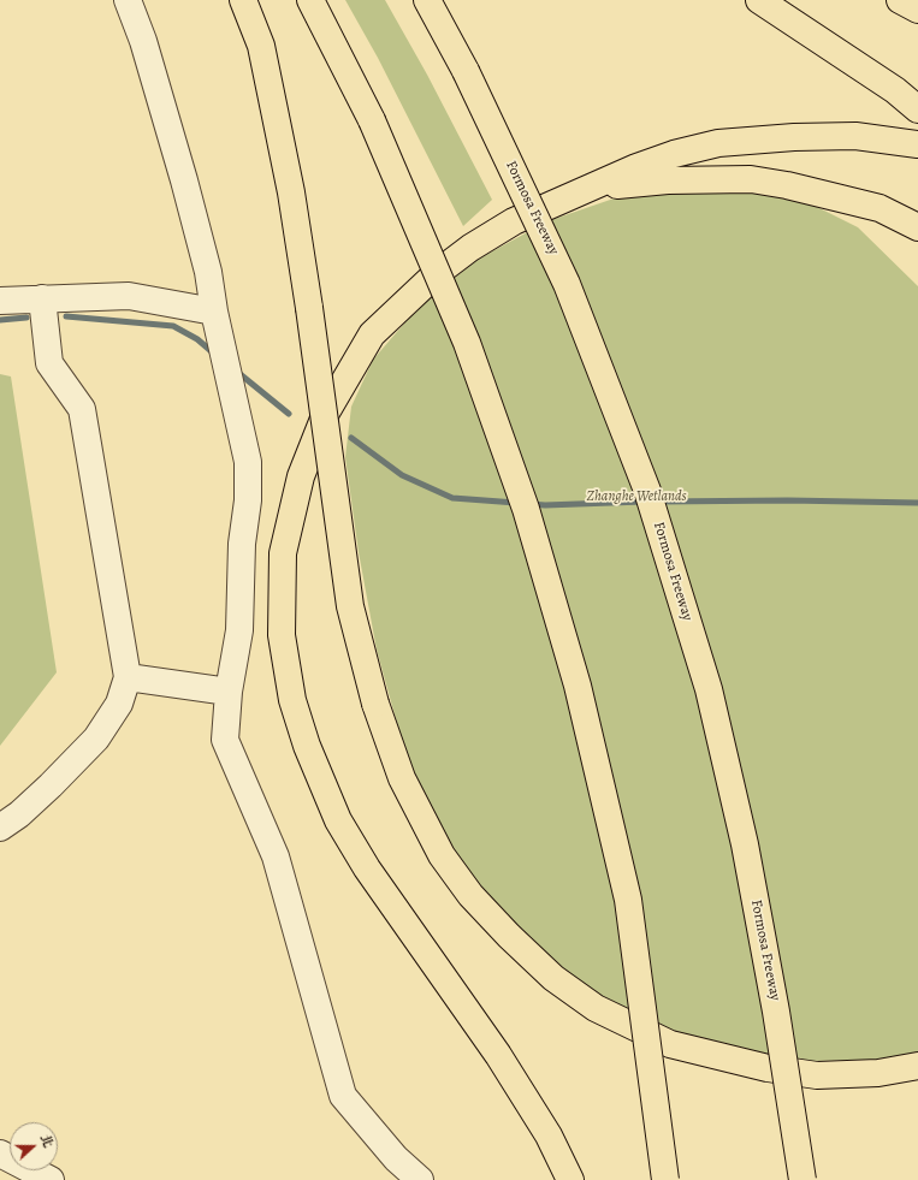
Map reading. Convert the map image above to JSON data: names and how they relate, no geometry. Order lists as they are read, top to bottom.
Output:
{
  "streets": {
    "highway": ["Formosa Freeway"]
  },
  "parks": ["Zhanghe Wetlands"],
  "north": "right"
}
